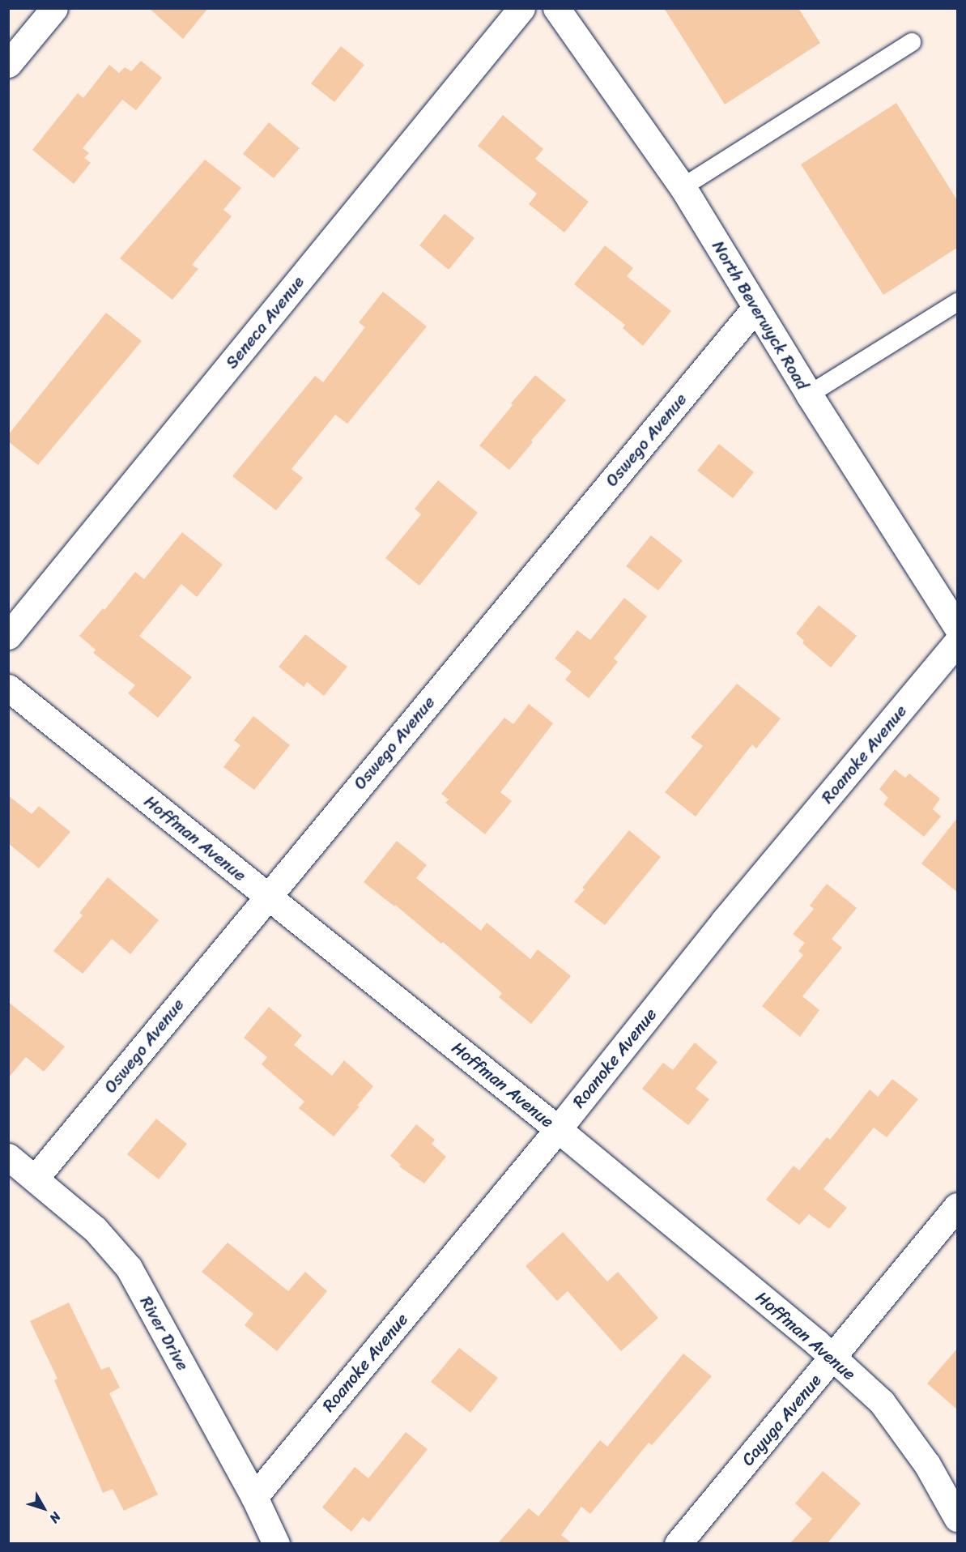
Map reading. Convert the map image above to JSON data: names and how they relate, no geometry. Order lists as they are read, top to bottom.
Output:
{
  "streets": {
    "street": [
      "North Beverwyck Road",
      "Seneca Avenue",
      "Oswego Avenue",
      "Roanoke Avenue",
      "Hoffman Avenue",
      "River Drive",
      "Cayuga Avenue"
    ]
  },
  "crossings": [
    ["North Beverwyck Road", "Oswego Avenue"],
    ["Oswego Avenue", "Hoffman Avenue"],
    ["Oswego Avenue", "River Drive"],
    ["Roanoke Avenue", "Hoffman Avenue"],
    ["Roanoke Avenue", "River Drive"],
    ["Hoffman Avenue", "Cayuga Avenue"]
  ],
  "north": "bottom right"
}
